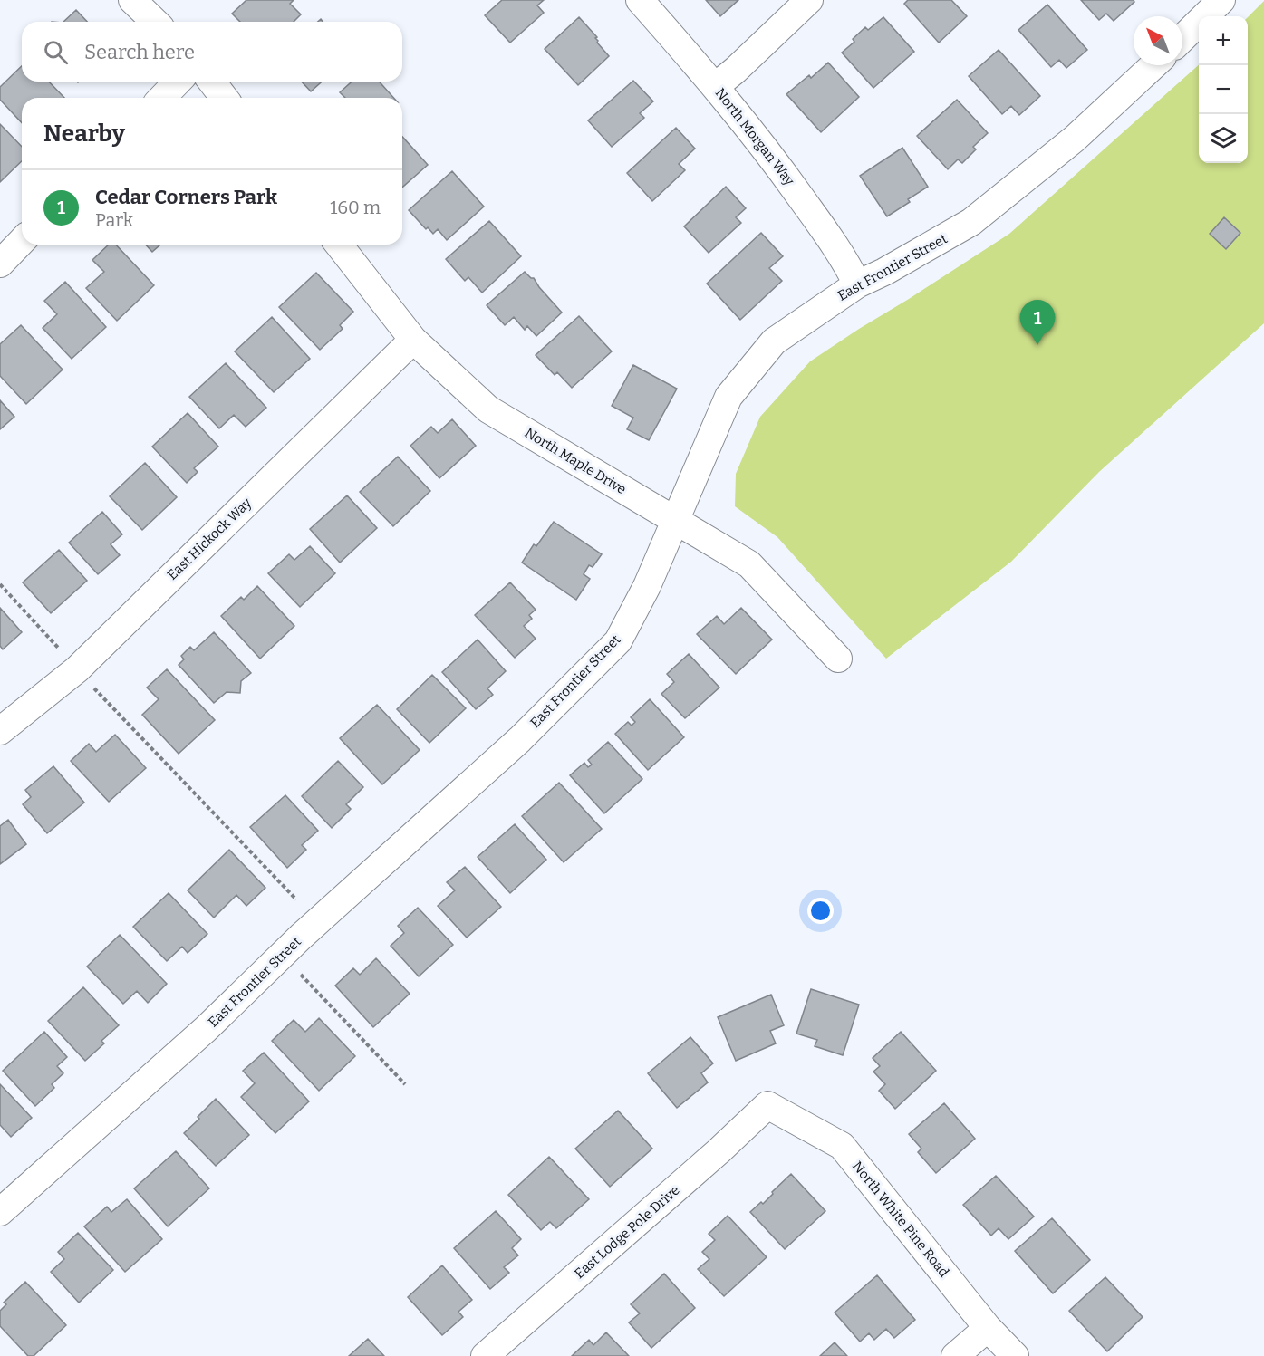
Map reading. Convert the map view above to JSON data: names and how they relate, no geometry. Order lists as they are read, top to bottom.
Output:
{
  "streets": {
    "street": [
      "North Morgan Way",
      "East Frontier Street",
      "North Maple Drive",
      "East Hickock Way",
      "North White Pine Road",
      "East Lodge Pole Drive"
    ]
  },
  "crossings": [
    ["North Morgan Way", "East Frontier Street"],
    ["East Frontier Street", "North Maple Drive"],
    ["North Maple Drive", "East Hickock Way"],
    ["North White Pine Road", "East Lodge Pole Drive"]
  ],
  "north": "top left",
  "page": {
    "map_buttons": ["+", "−"],
    "search": "Search here",
    "heading": "Nearby",
    "list": [
      {
        "mark": "1",
        "name": "Cedar Corners Park",
        "note": "Park",
        "value": "160 m"
      }
    ],
    "pins": "1"
  }
}
